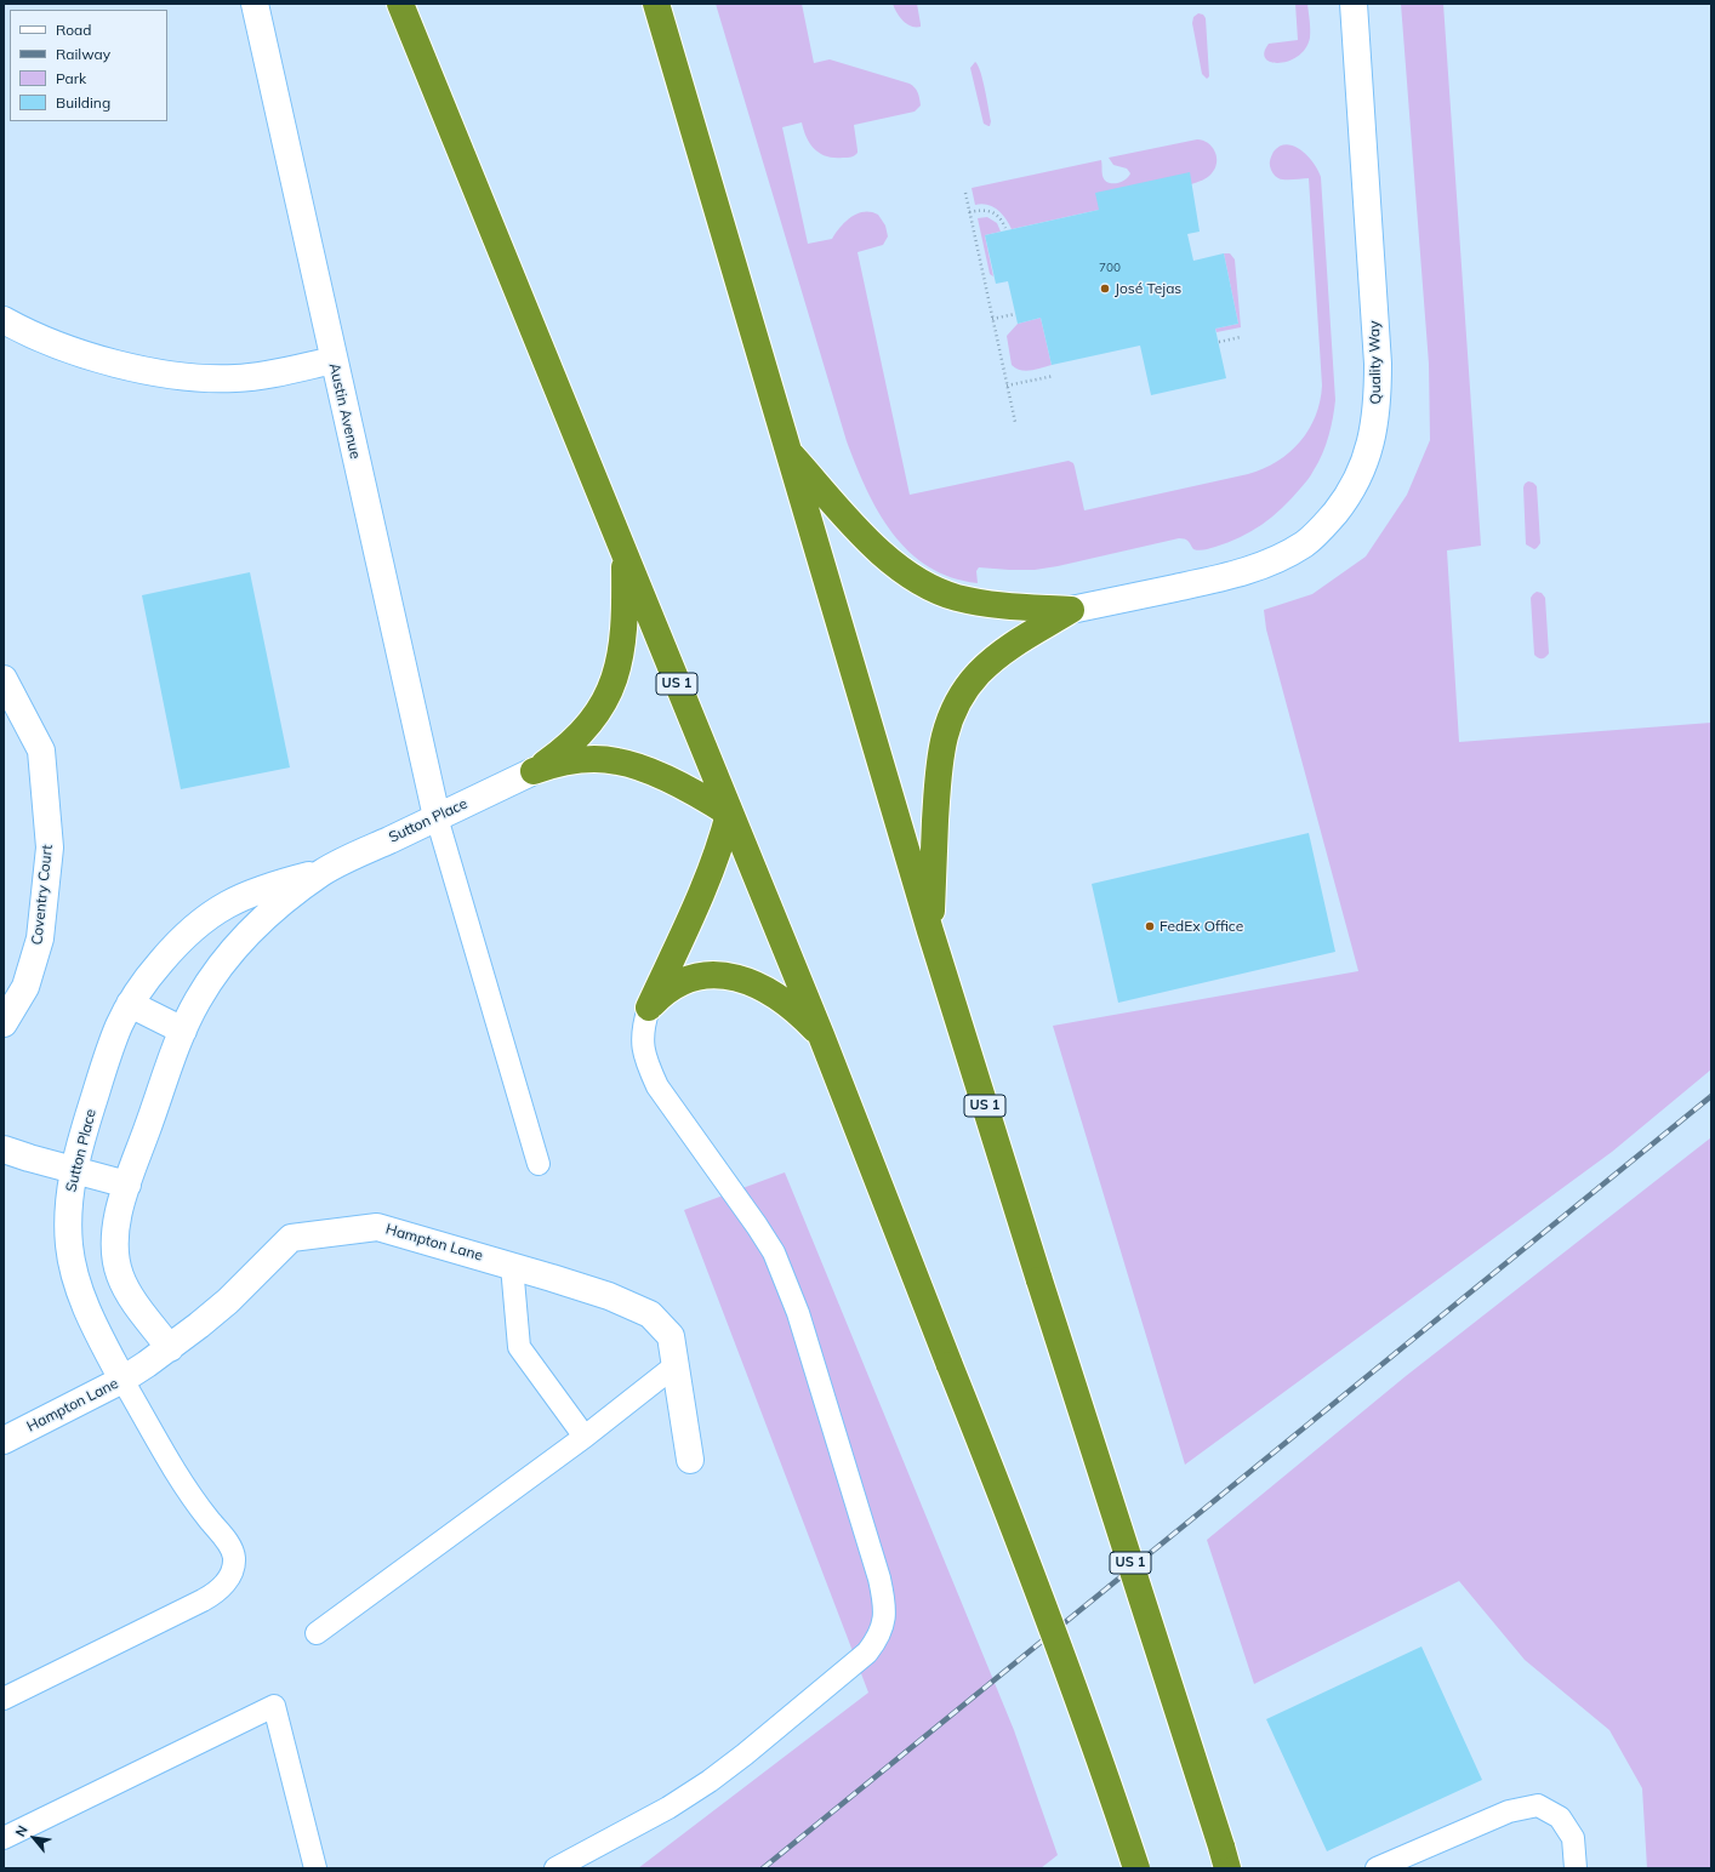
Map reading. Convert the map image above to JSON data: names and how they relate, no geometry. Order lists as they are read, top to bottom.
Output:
{
  "streets": {
    "highway": ["US 1"],
    "street": [
      "Quality Way",
      "Austin Avenue",
      "Sutton Place",
      "Coventry Court",
      "Hampton Lane"
    ]
  },
  "crossings": [
    ["Austin Avenue", "Sutton Place"],
    ["Sutton Place", "Hampton Lane"]
  ],
  "places": ["José Tejas", "FedEx Office"],
  "house_numbers": ["700"],
  "legend": [
    "Road",
    "Railway",
    "Park",
    "Building"
  ],
  "north": "top left"
}
